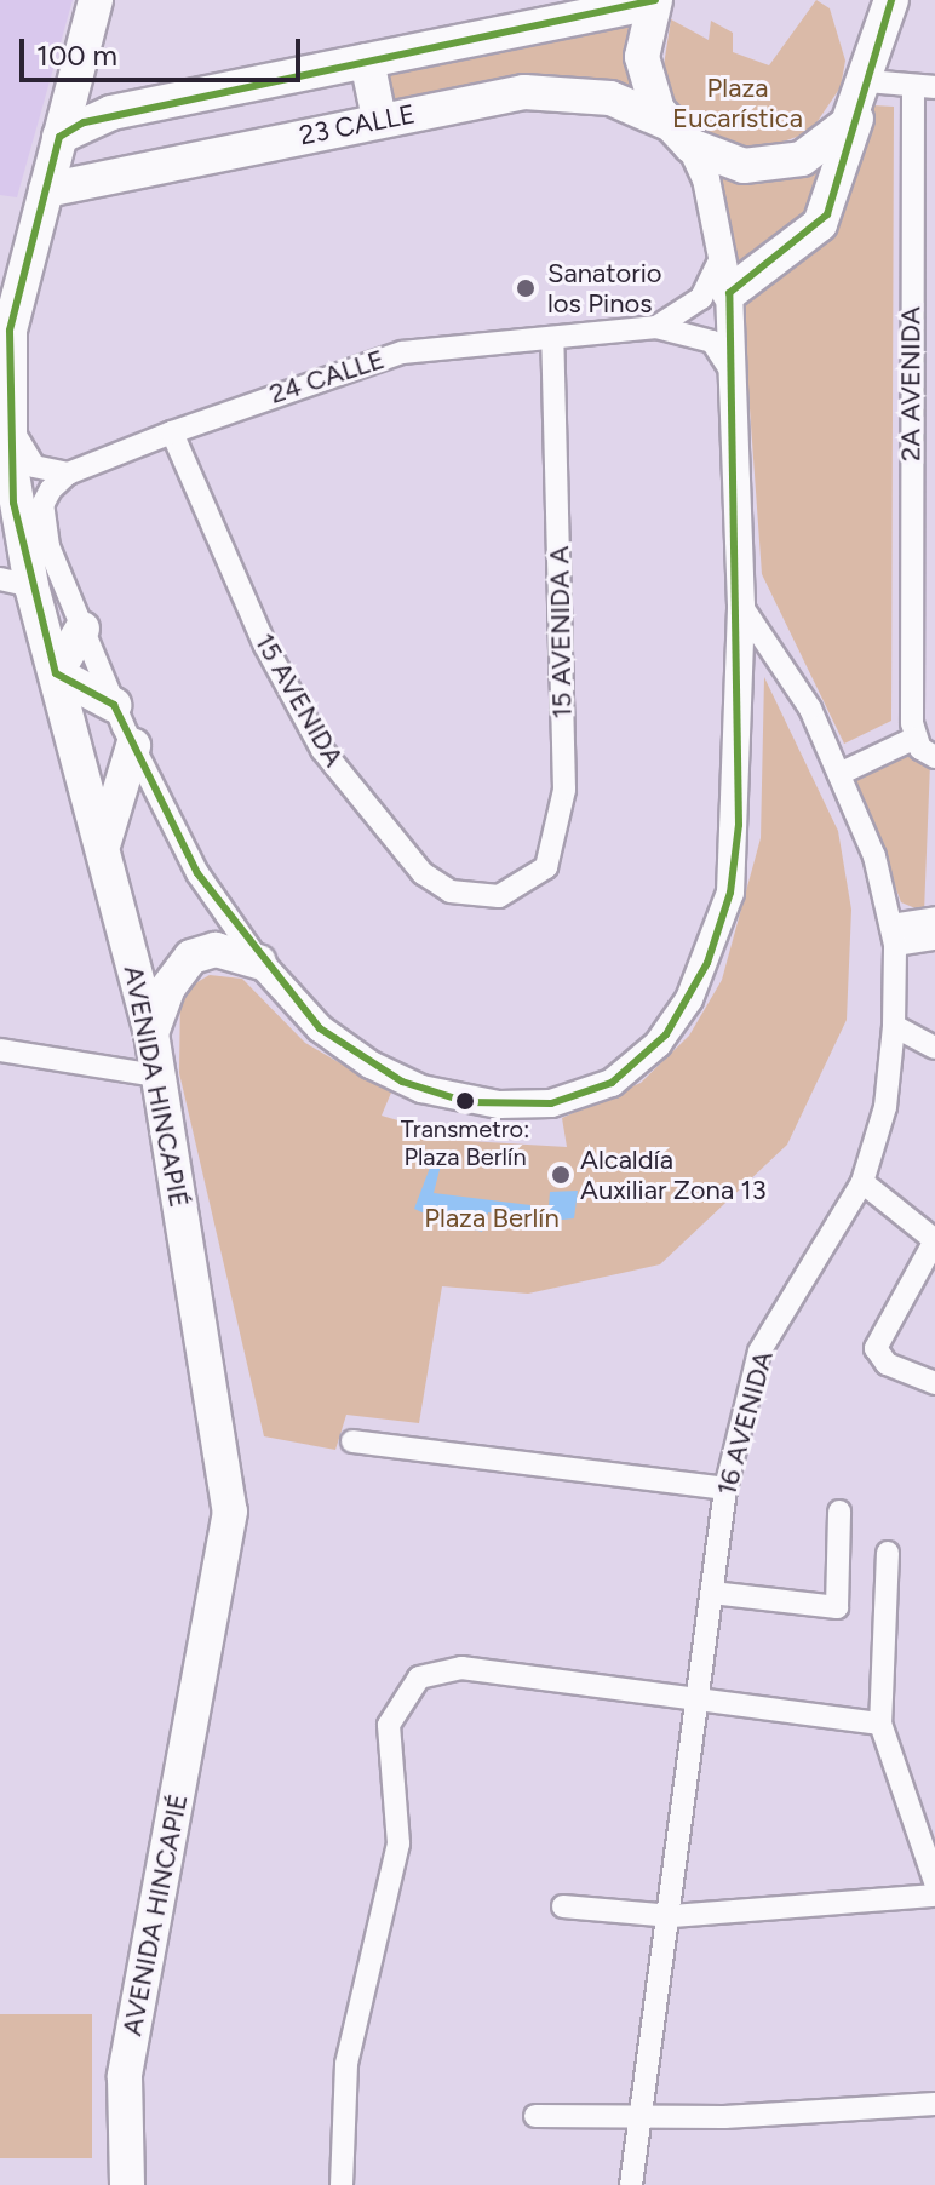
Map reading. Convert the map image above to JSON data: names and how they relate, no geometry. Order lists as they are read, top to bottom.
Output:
{
  "streets": {
    "main road": ["23 CALLE", "AVENIDA HINCAPIÉ"],
    "street": [
      "24 CALLE",
      "2A AVENIDA",
      "15 AVENIDA A",
      "15 AVENIDA",
      "16 AVENIDA"
    ]
  },
  "crossings": [
    ["23 CALLE", "2A AVENIDA"],
    ["23 CALLE", "AVENIDA HINCAPIÉ"],
    ["24 CALLE", "15 AVENIDA A"],
    ["24 CALLE", "15 AVENIDA"],
    ["15 AVENIDA A", "15 AVENIDA"]
  ],
  "parks": ["Plaza Eucarística", "Plaza Berlín"],
  "places": ["Sanatorio los Pinos", "Transmetro: Plaza Berlín", "Alcaldía Auxiliar Zona 13"],
  "scale_bar": "100 m"
}
